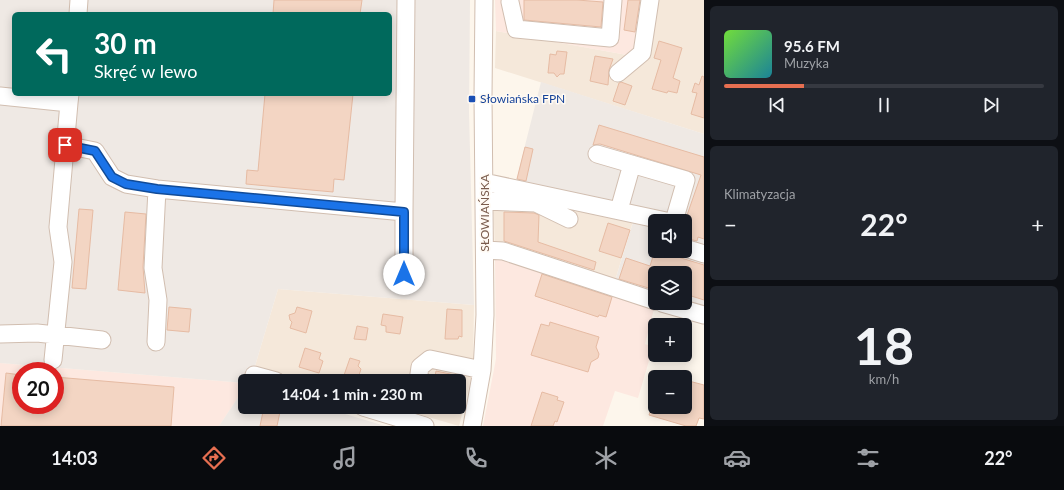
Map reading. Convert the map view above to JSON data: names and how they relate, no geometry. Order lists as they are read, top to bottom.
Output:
{
  "streets": {
    "street": ["SŁOWIAŃSKA"]
  },
  "places": {
    "transit": ["Słowiańska FPN"]
  },
  "page": {
    "turn": ["30 m", "Skręć w lewo"],
    "song": ["95.6 FM", "Muzyka"],
    "tile": [
      "Klimatyzacja",
      ["18", "km/h"]
    ],
    "heat": ["−", "22°", "+"],
    "map_buttons": ["+", "−"],
    "limit": "20",
    "trip": "14:04 · 1 min · 230 m",
    "tabs": ["14:03", "22°"]
  }
}
